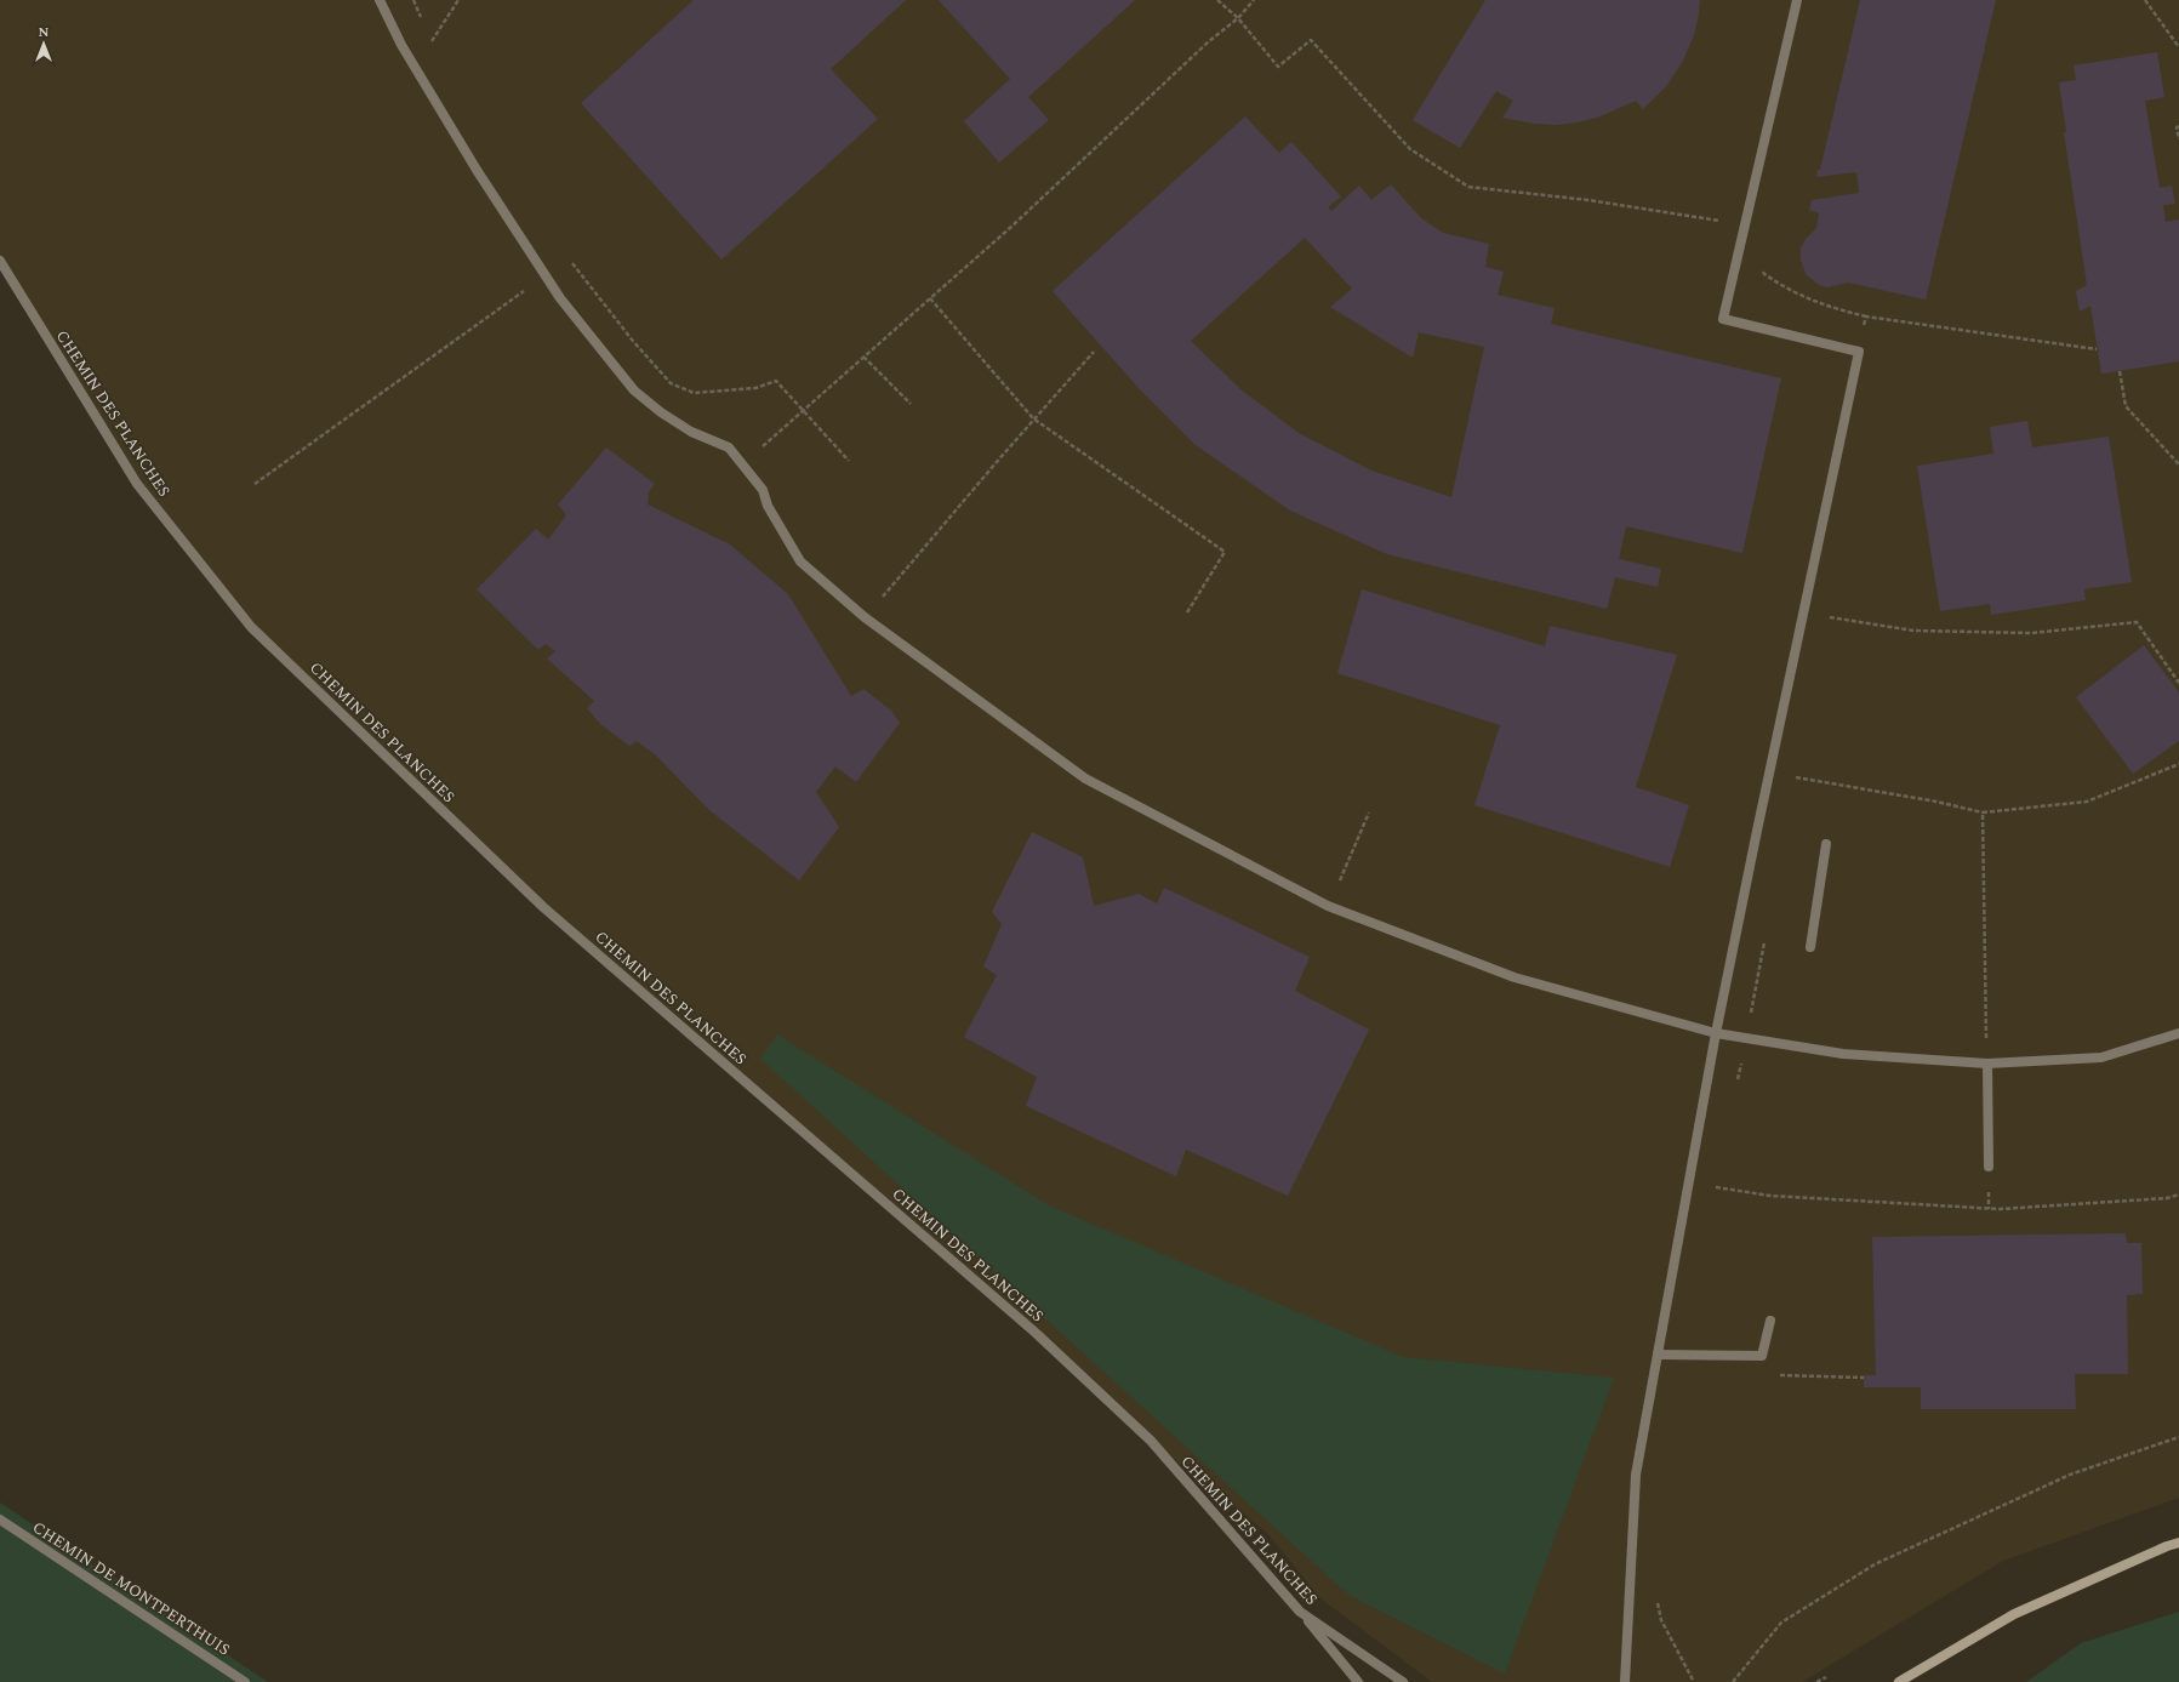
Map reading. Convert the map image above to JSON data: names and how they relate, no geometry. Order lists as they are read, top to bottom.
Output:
{
  "streets": {
    "street": ["CHEMIN DES PLANCHES", "CHEMIN DE MONTPERTHUIS"]
  },
  "north": "top"
}
